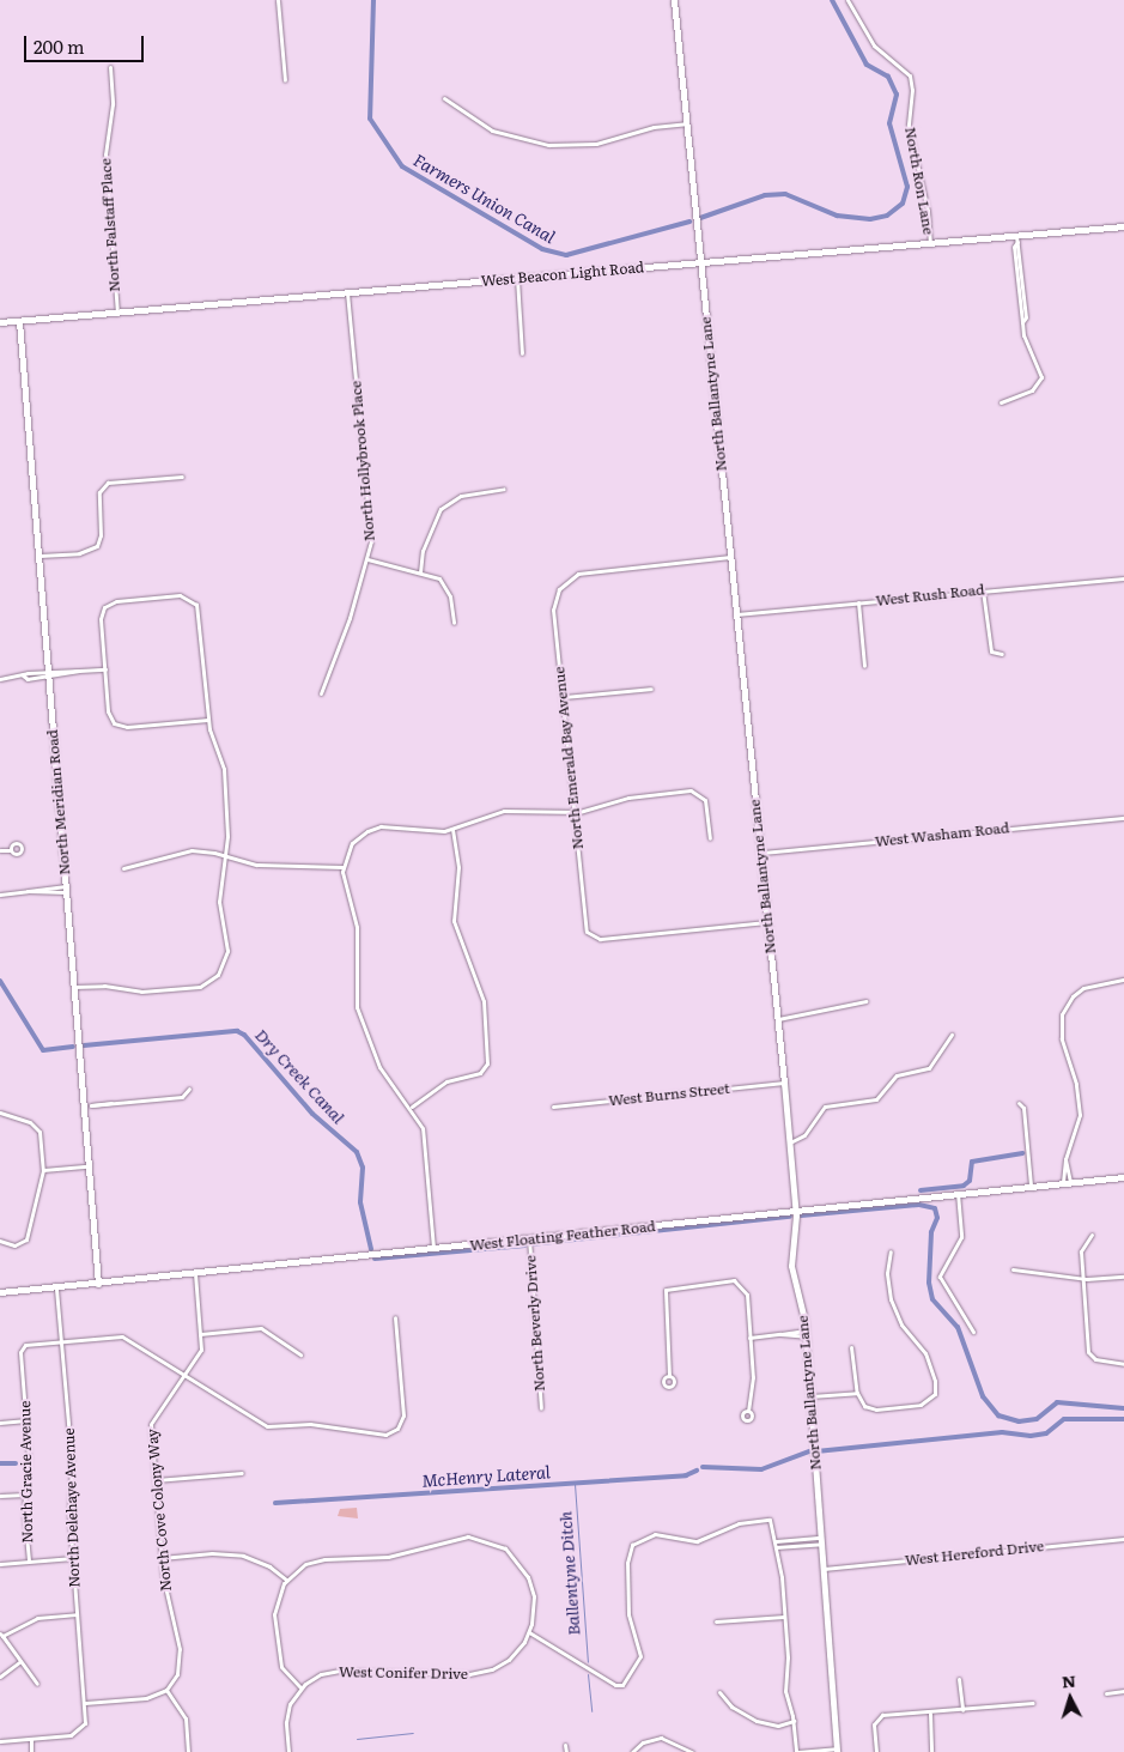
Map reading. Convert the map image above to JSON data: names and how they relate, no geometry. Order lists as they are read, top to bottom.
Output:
{
  "streets": {
    "street": [
      "North Ron Lane",
      "North Falstaff Place",
      "West Beacon Light Road",
      "North Ballantyne Lane",
      "North Hollybrook Place",
      "West Rush Road",
      "North Emerald Bay Avenue",
      "North Meridian Road",
      "West Washam Road",
      "West Burns Street",
      "West Floating Feather Road",
      "North Beverly Drive",
      "North Gracie Avenue",
      "North Delehaye Avenue",
      "North Cove Colony Way",
      "West Hereford Drive",
      "West Conifer Drive"
    ]
  },
  "crossings": [
    ["North Ron Lane", "West Beacon Light Road"],
    ["North Falstaff Place", "West Beacon Light Road"],
    ["West Beacon Light Road", "North Ballantyne Lane"],
    ["West Beacon Light Road", "North Hollybrook Place"],
    ["West Beacon Light Road", "North Meridian Road"],
    ["North Ballantyne Lane", "West Rush Road"],
    ["North Ballantyne Lane", "North Emerald Bay Avenue"],
    ["North Ballantyne Lane", "West Washam Road"],
    ["North Ballantyne Lane", "West Burns Street"],
    ["North Ballantyne Lane", "West Floating Feather Road"],
    ["North Ballantyne Lane", "West Hereford Drive"],
    ["North Meridian Road", "West Floating Feather Road"],
    ["West Floating Feather Road", "North Beverly Drive"],
    ["West Floating Feather Road", "North Delehaye Avenue"],
    ["West Floating Feather Road", "North Cove Colony Way"],
    ["North Gracie Avenue", "North Delehaye Avenue"]
  ],
  "water": [
    "Farmers Union Canal",
    "Dry Creek Canal",
    "McHenry Lateral",
    "Ballentyne Ditch"
  ],
  "scale_bar": "200 m",
  "north": "top"
}
